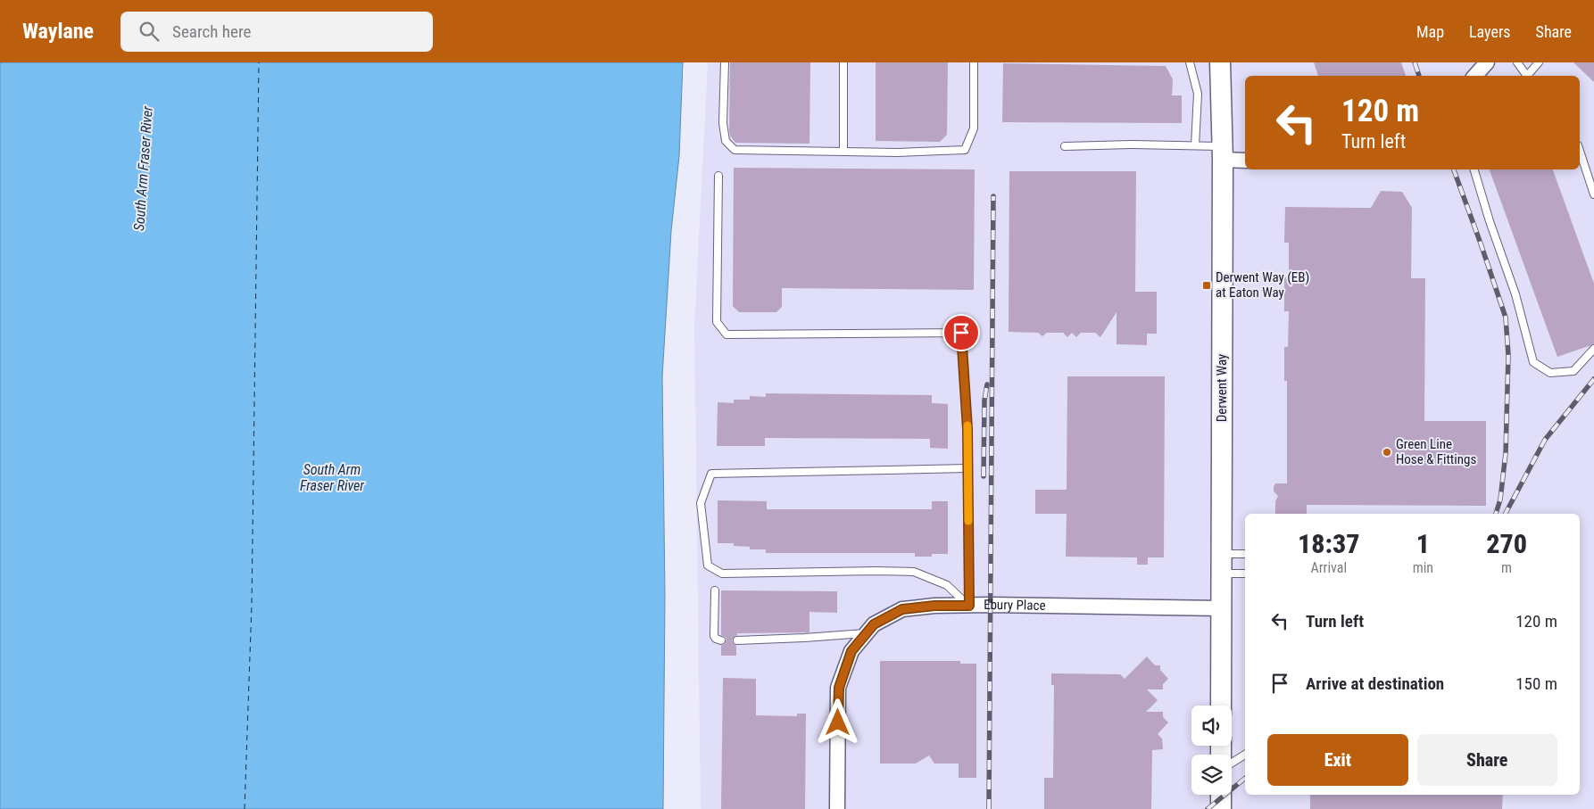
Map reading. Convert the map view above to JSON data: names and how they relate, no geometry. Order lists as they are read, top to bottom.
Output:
{
  "streets": {
    "street": ["Derwent Way", "Ebury Place"]
  },
  "crossings": [
    ["Derwent Way", "Ebury Place"]
  ],
  "water": ["South Arm Fraser River"],
  "places": {
    "transit": ["Derwent Way (EB) at Eaton Way"],
    "other": ["Green Line Hose & Fittings"]
  },
  "page": {
    "header": "Waylane",
    "search": "Search here",
    "nav": ["Map", "Layers", "Share"],
    "turn": ["120 m", "Turn left"],
    "eta": [
      "18:37",
      "Arrival",
      "1",
      "min",
      "270",
      "m"
    ],
    "list": [
      {
        "name": "Turn left",
        "value": "120 m"
      },
      {
        "name": "Arrive at destination",
        "value": "150 m"
      }
    ],
    "buttons": ["Exit", "Share"]
  }
}
